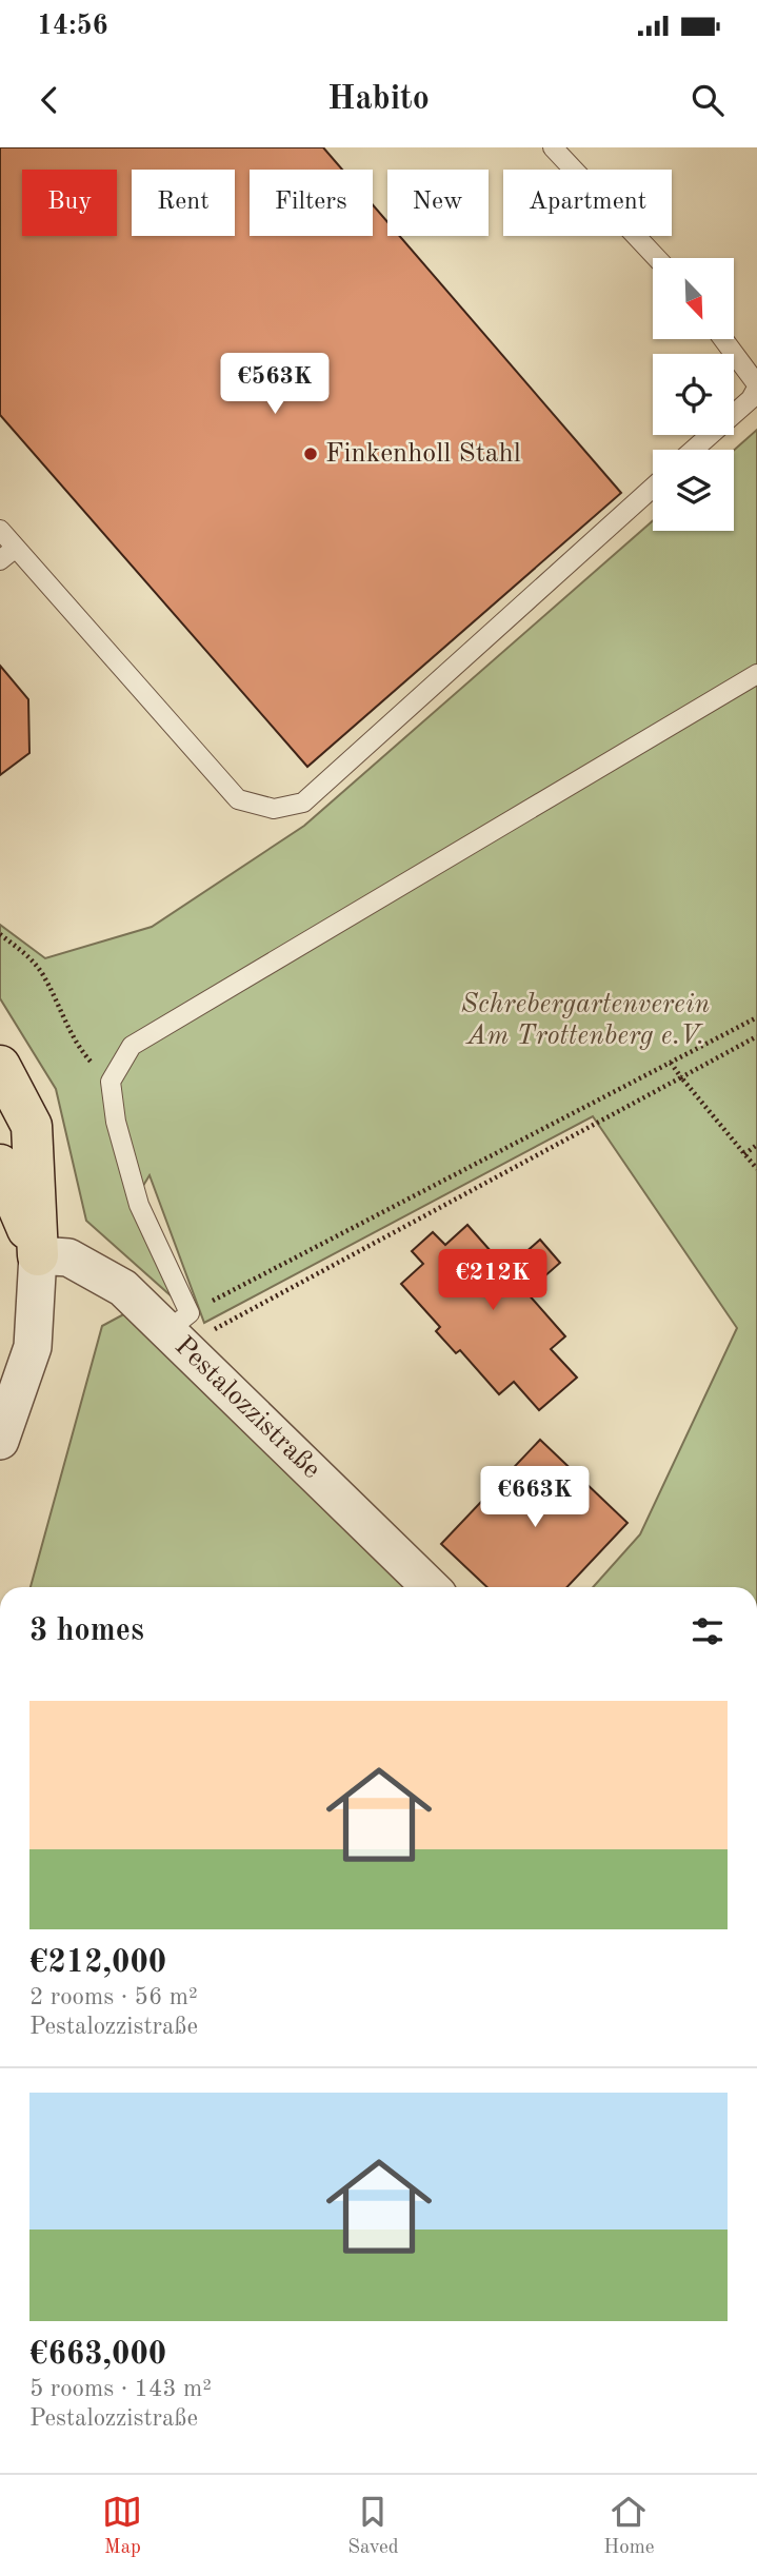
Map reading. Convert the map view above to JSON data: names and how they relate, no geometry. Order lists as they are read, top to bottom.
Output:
{
  "streets": {
    "street": ["Pestalozzistraße"]
  },
  "parks": ["Schrebergartenverein Am Trottenberg e.V."],
  "places": ["Finkenholl Stahl"],
  "north": "bottom right",
  "page": {
    "status": "14:56",
    "header": "Habito",
    "chip": [
      "Buy",
      "Rent",
      "Filters",
      "New",
      "Apartment"
    ],
    "price": ["€563K", "€212K", "€663K"],
    "heading": "3 homes",
    "list": [
      {
        "name": "€212,000",
        "note": "2 rooms · 56 m² · Pestalozzistraße"
      },
      {
        "name": "€663,000",
        "note": "5 rooms · 143 m² · Pestalozzistraße"
      }
    ],
    "tabs": ["Map", "Saved", "Home"]
  }
}
